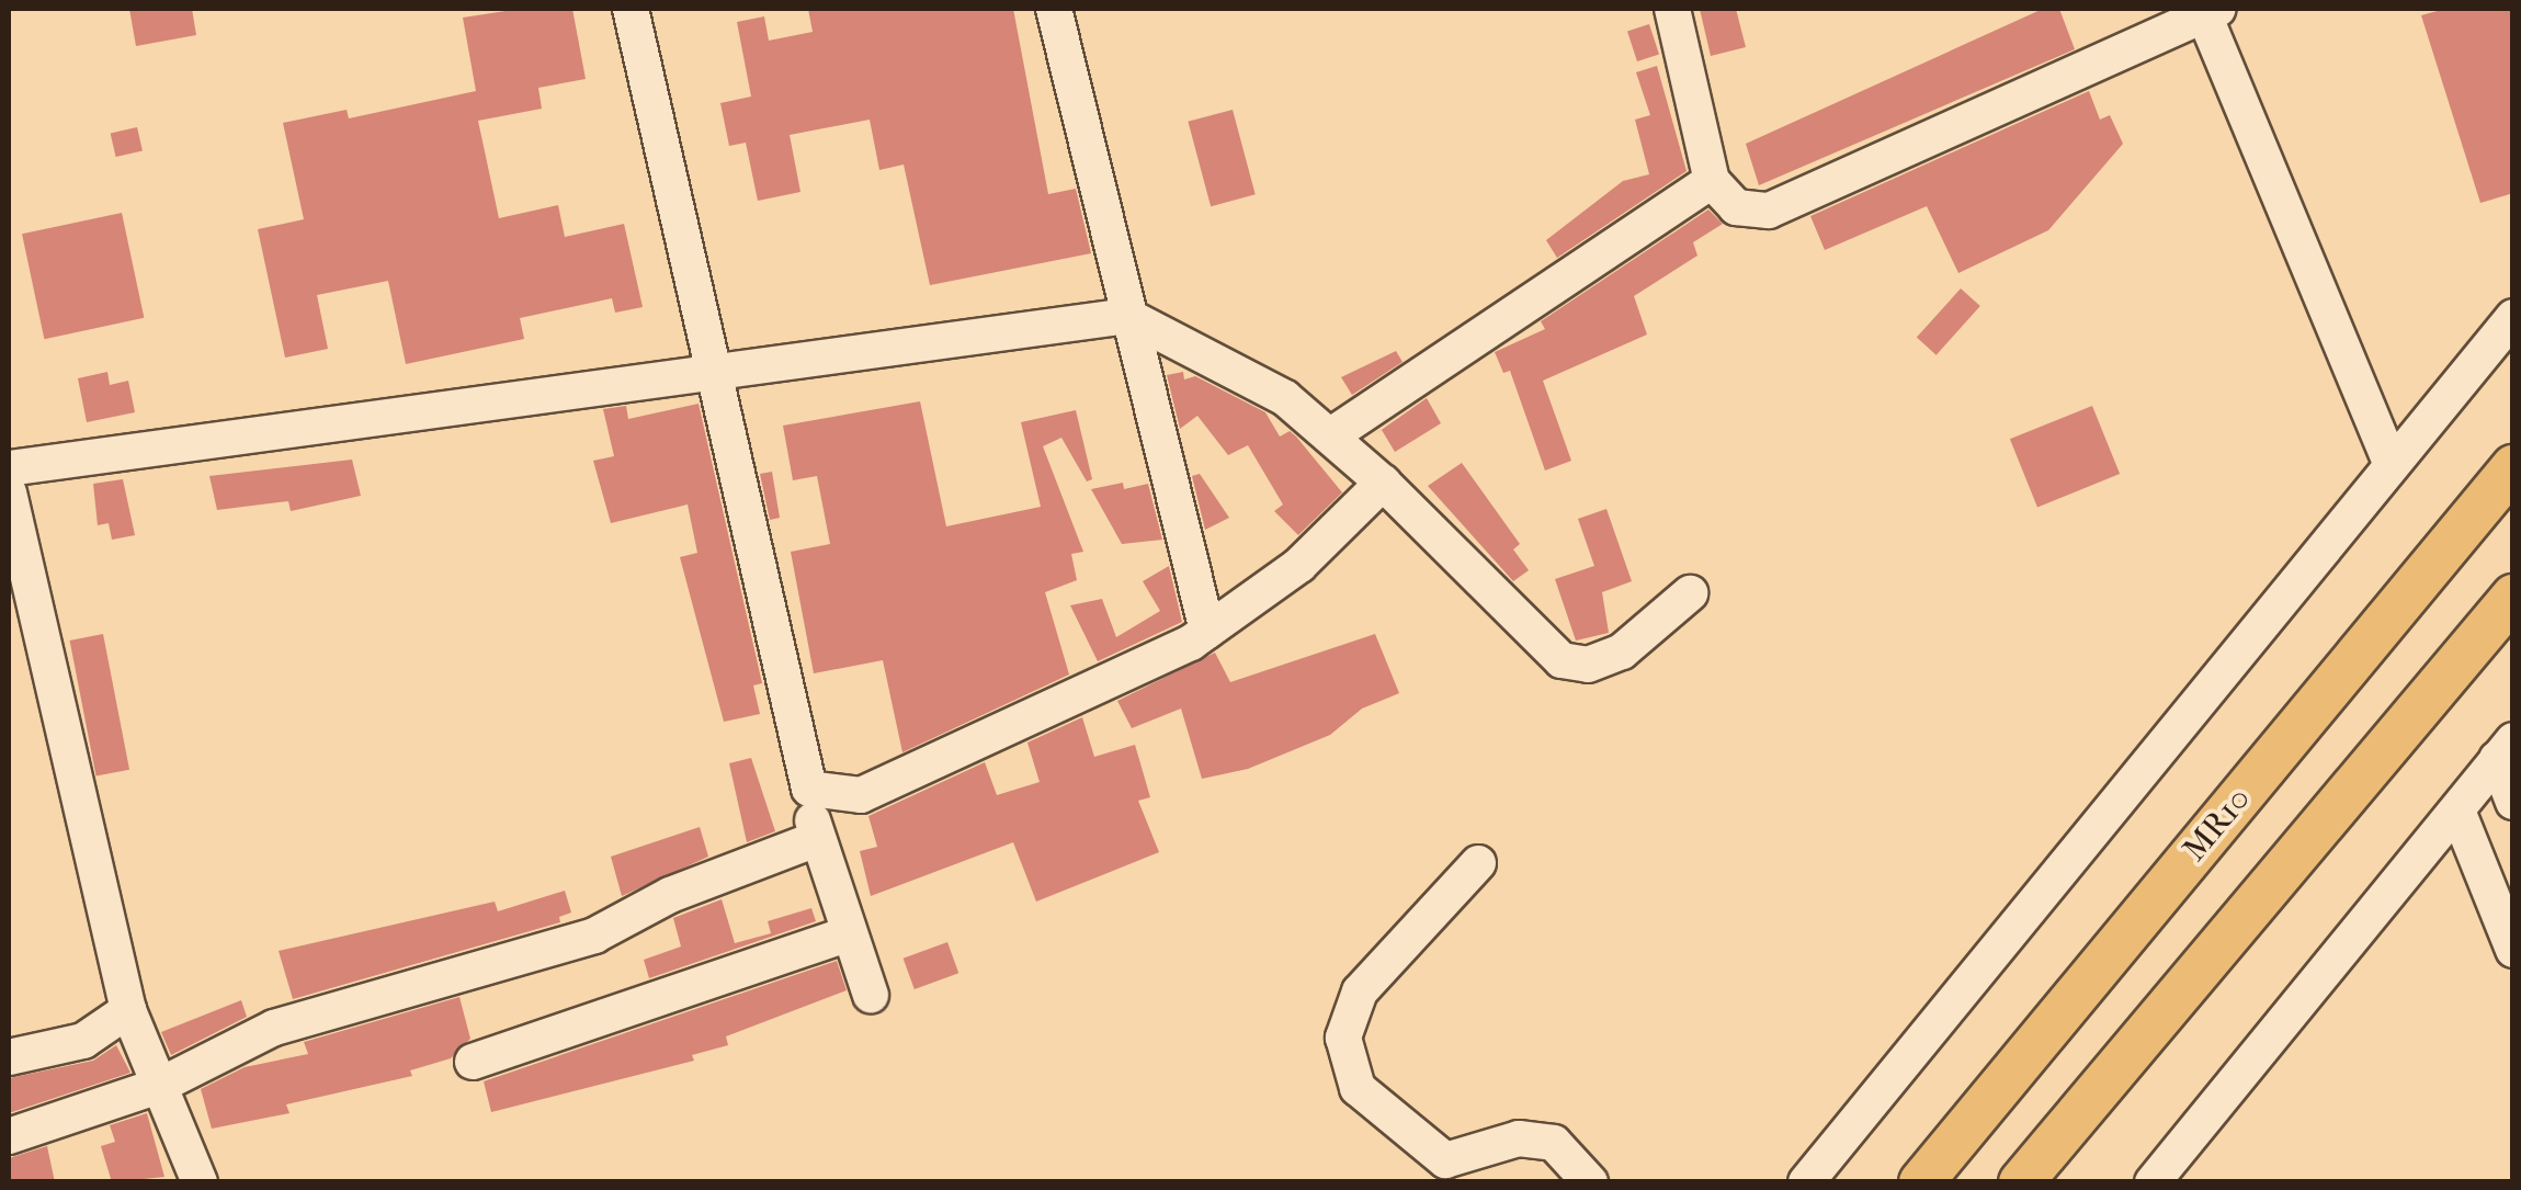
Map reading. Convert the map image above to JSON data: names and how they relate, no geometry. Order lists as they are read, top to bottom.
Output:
{
  "streets": {
    "main road": ["MR10"]
  }
}
